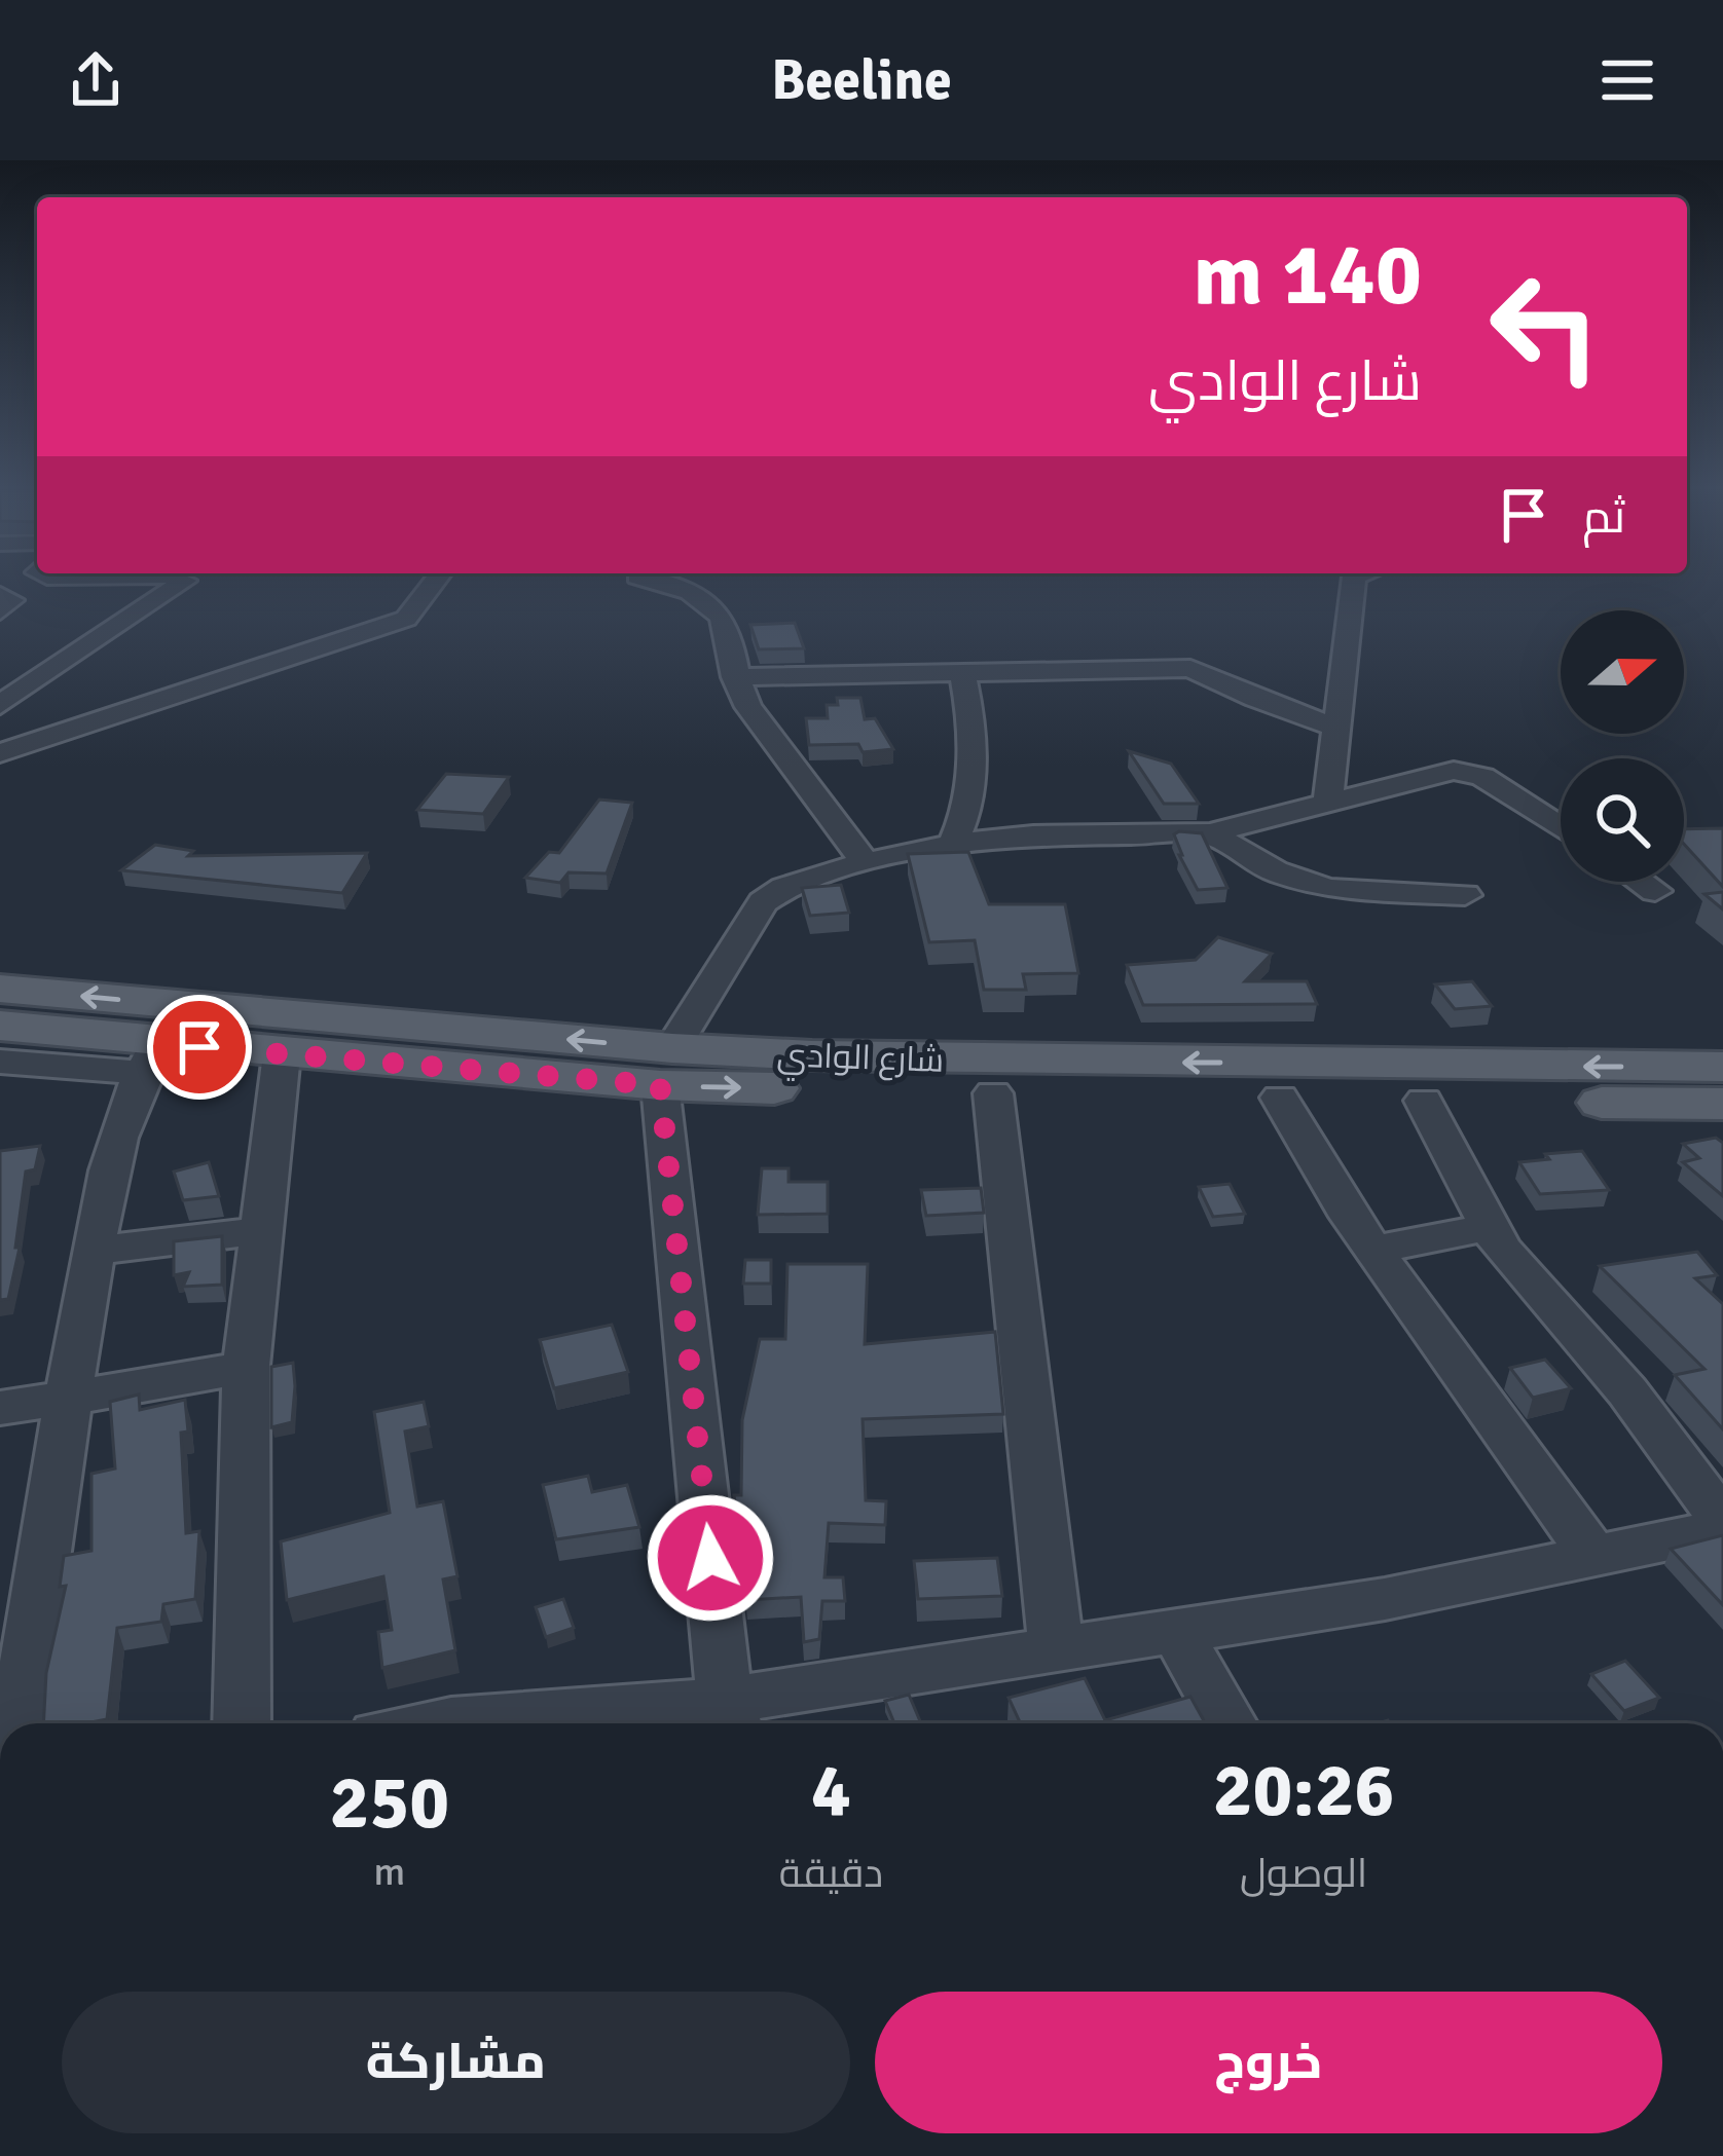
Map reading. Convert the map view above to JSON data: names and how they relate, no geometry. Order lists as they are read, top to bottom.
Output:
{
  "streets": {
    "main road": ["شارع الوادي"]
  },
  "north": "right",
  "page": {
    "header": "Beeline",
    "turn": ["140 m", "شارع الوادي"],
    "then": "ثم",
    "eta": [
      "20:26",
      "الوصول",
      "4",
      "دقيقة",
      "250",
      "m"
    ],
    "buttons": ["خروج", "مشاركة"]
  }
}
